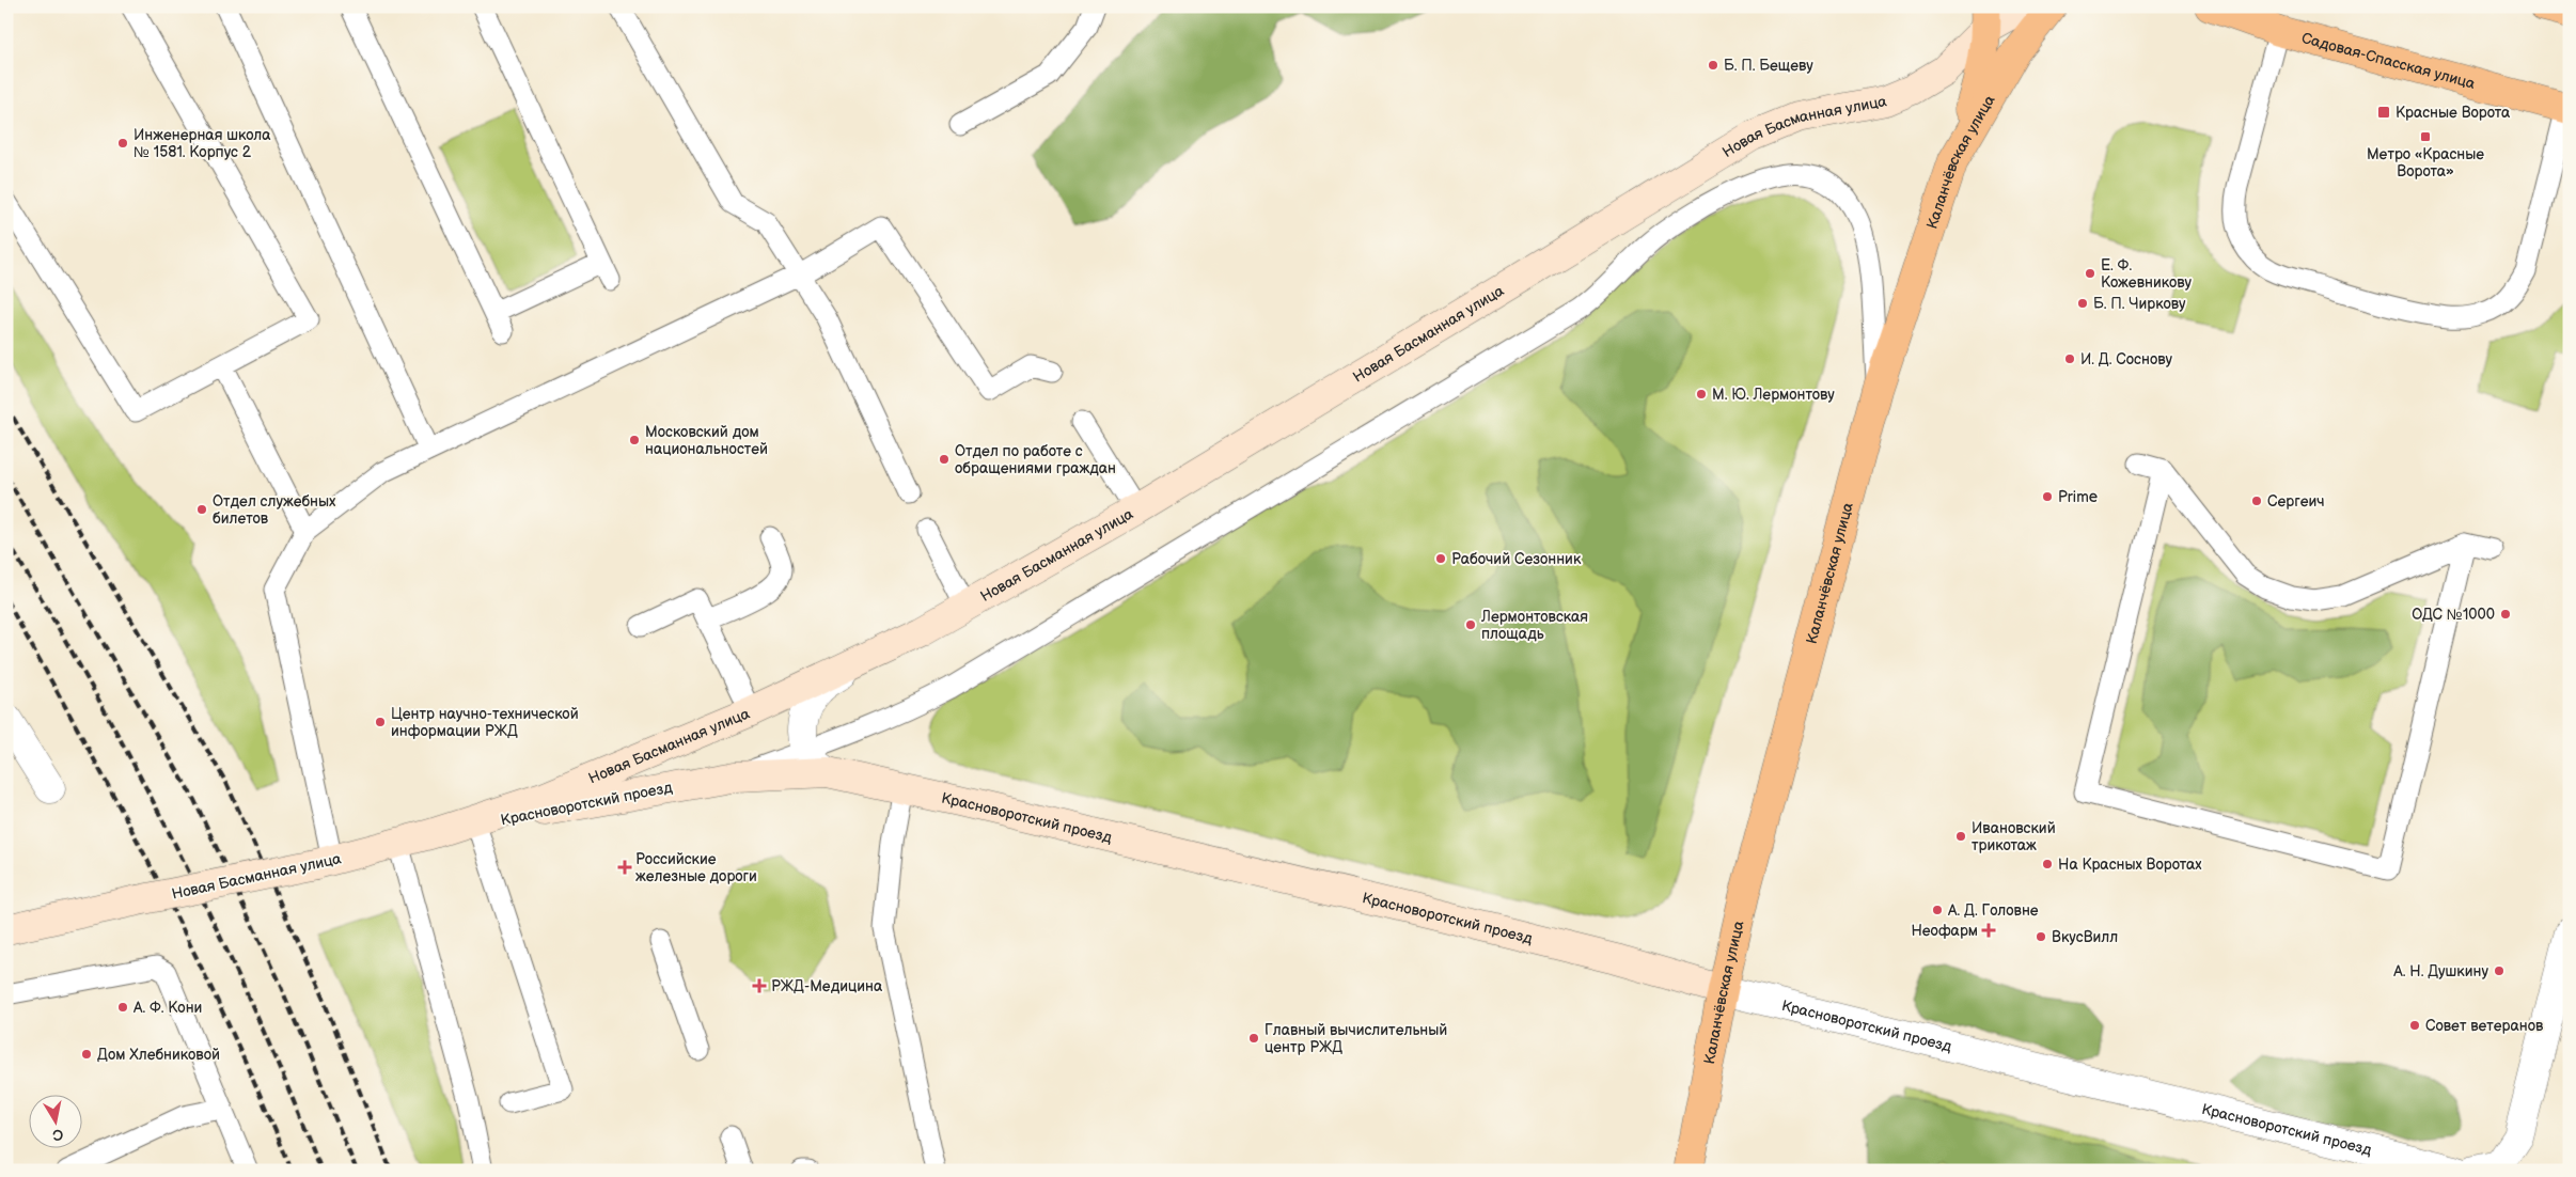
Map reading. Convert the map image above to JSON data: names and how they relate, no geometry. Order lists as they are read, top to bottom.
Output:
{
  "streets": {
    "main road": [
      "Садовая-Спасская улица",
      "Новая Басманная улица",
      "Каланчёвская улица",
      "Красноворотский проезд"
    ]
  },
  "crossings": [
    ["Новая Басманная улица", "Красноворотский проезд"],
    ["Каланчёвская улица", "Красноворотский проезд"]
  ],
  "places": {
    "other": [
      "Б. П. Бещеву",
      "Инженерная школа № 1581. Корпус 2",
      "Е. Ф. Кожевникову",
      "Б. П. Чиркову",
      "И. Д. Соснову",
      "М. Ю. Лермонтову",
      "Московский дом национальностей",
      "Отдел по работе с обращениями граждан",
      "Prime",
      "Сергеич",
      "Отдел служебных билетов",
      "Рабочий Сезонник",
      "ОДС №1000",
      "Лермонтовская площадь",
      "Центр научно-технической информации РЖД",
      "Ивановский трикотаж",
      "На Красных Воротах",
      "А. Д. Головне",
      "ВкусВилл",
      "А. Н. Душкину",
      "А. Ф. Кони",
      "Совет ветеранов",
      "Главный вычислительный центр РЖД",
      "Дом Хлебниковой"
    ],
    "transit": ["Красные Ворота", "Метро «Красные Ворота»"],
    "health": ["Российские железные дороги", "Неофарм", "РЖД-Медицина"]
  },
  "north": "bottom"
}
